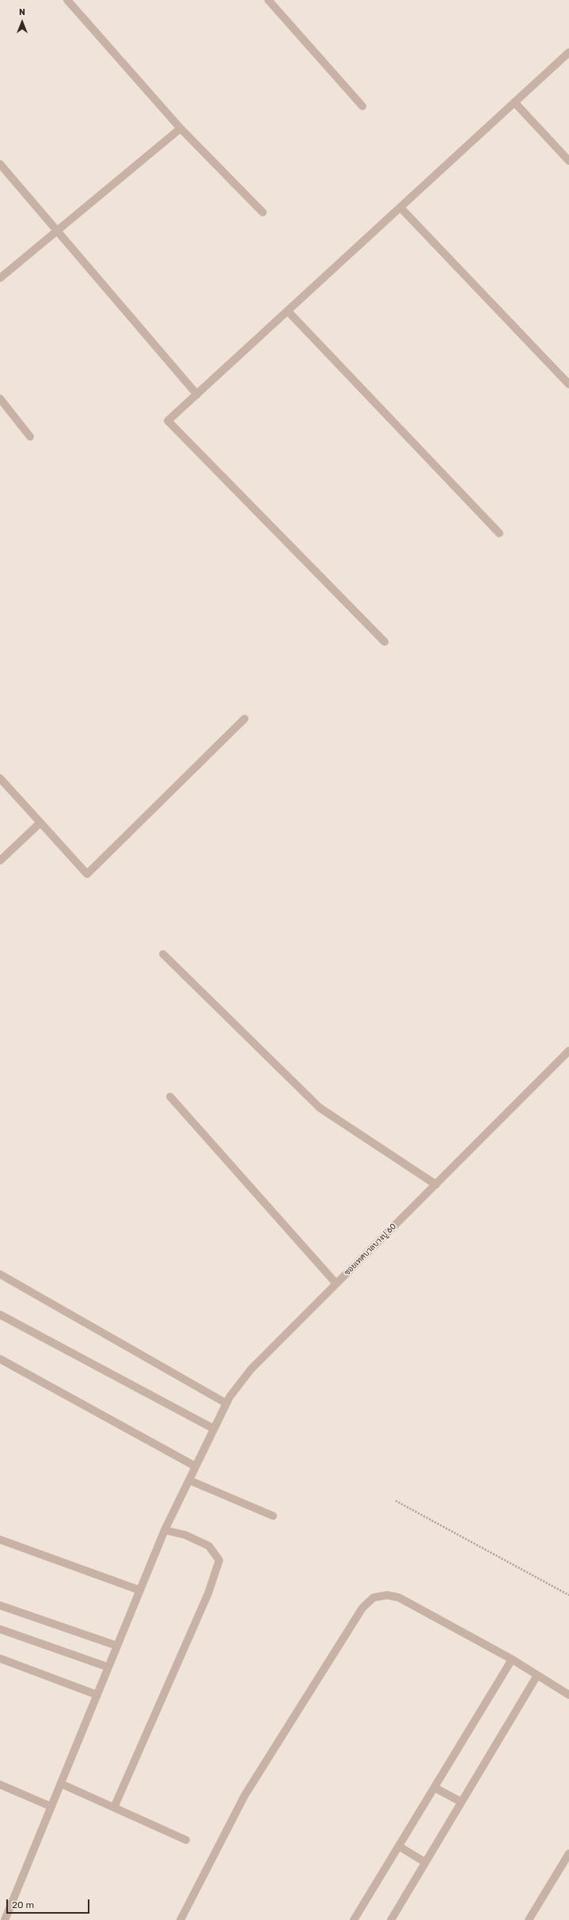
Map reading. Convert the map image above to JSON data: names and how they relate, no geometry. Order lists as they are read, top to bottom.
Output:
{
  "streets": {
    "street": ["ซอยเทศบาลบางปู 60"]
  },
  "scale_bar": "20 m",
  "north": "top"
}
